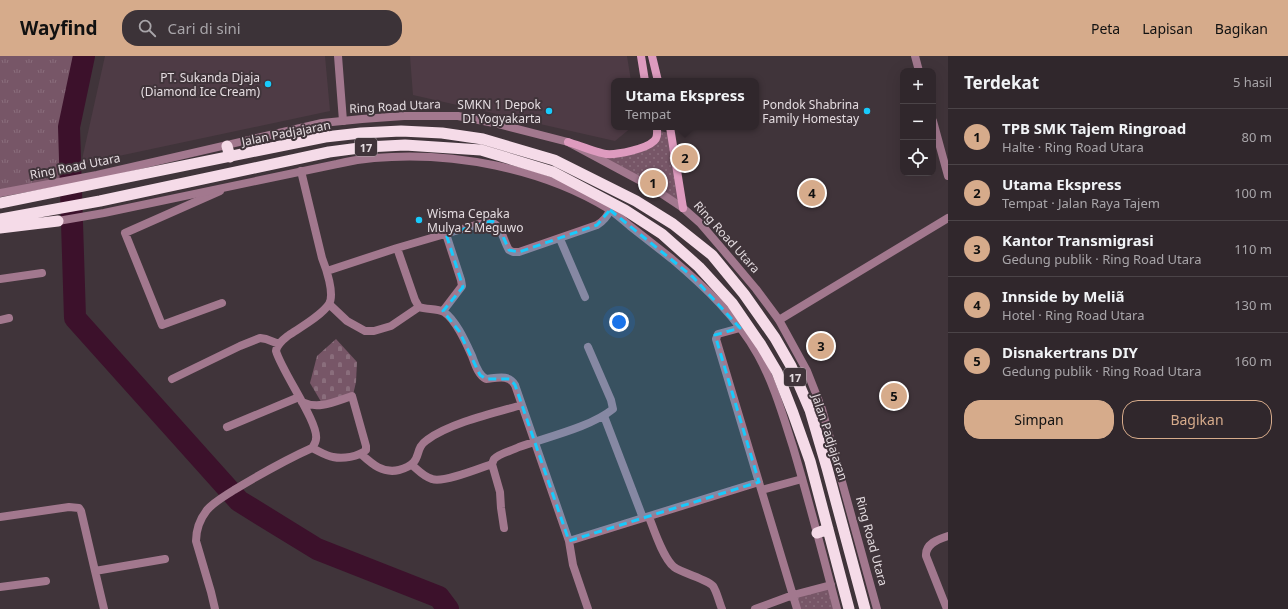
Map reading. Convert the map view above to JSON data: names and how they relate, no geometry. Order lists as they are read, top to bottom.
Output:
{
  "streets": {
    "highway": ["Jalan Padjajaran", "17"],
    "street": ["Ring Road Utara"]
  },
  "crossings": [
    ["Ring Road Utara", "Jalan Padjajaran"]
  ],
  "places": [
    "PT. Sukanda Djaja (Diamond Ice Cream)",
    "SMKN 1 Depok DI Yogyakarta",
    "Pondok Shabrina Family Homestay",
    "Wisma Cepaka Mulya 2 Meguwo"
  ],
  "page": {
    "header": "Wayfind",
    "search": "Cari di sini",
    "nav": ["Peta", "Lapisan", "Bagikan"],
    "heading": ["Terdekat", "5 hasil"],
    "map_buttons": ["+", "−"],
    "popup": ["Utama Ekspress", "Tempat"],
    "list": [
      {
        "mark": "1",
        "name": "TPB SMK Tajem Ringroad",
        "note": "Halte · Ring Road Utara",
        "value": "80 m"
      },
      {
        "mark": "2",
        "name": "Utama Ekspress",
        "note": "Tempat · Jalan Raya Tajem",
        "value": "100 m"
      },
      {
        "mark": "3",
        "name": "Kantor Transmigrasi",
        "note": "Gedung publik · Ring Road Utara",
        "value": "110 m"
      },
      {
        "mark": "4",
        "name": "Innside by Meliã",
        "note": "Hotel · Ring Road Utara",
        "value": "130 m"
      },
      {
        "mark": "5",
        "name": "Disnakertrans DIY",
        "note": "Gedung publik · Ring Road Utara",
        "value": "160 m"
      }
    ],
    "pins": [
      "2",
      "1",
      "4",
      "3",
      "5"
    ],
    "buttons": ["Simpan", "Bagikan"]
  }
}
